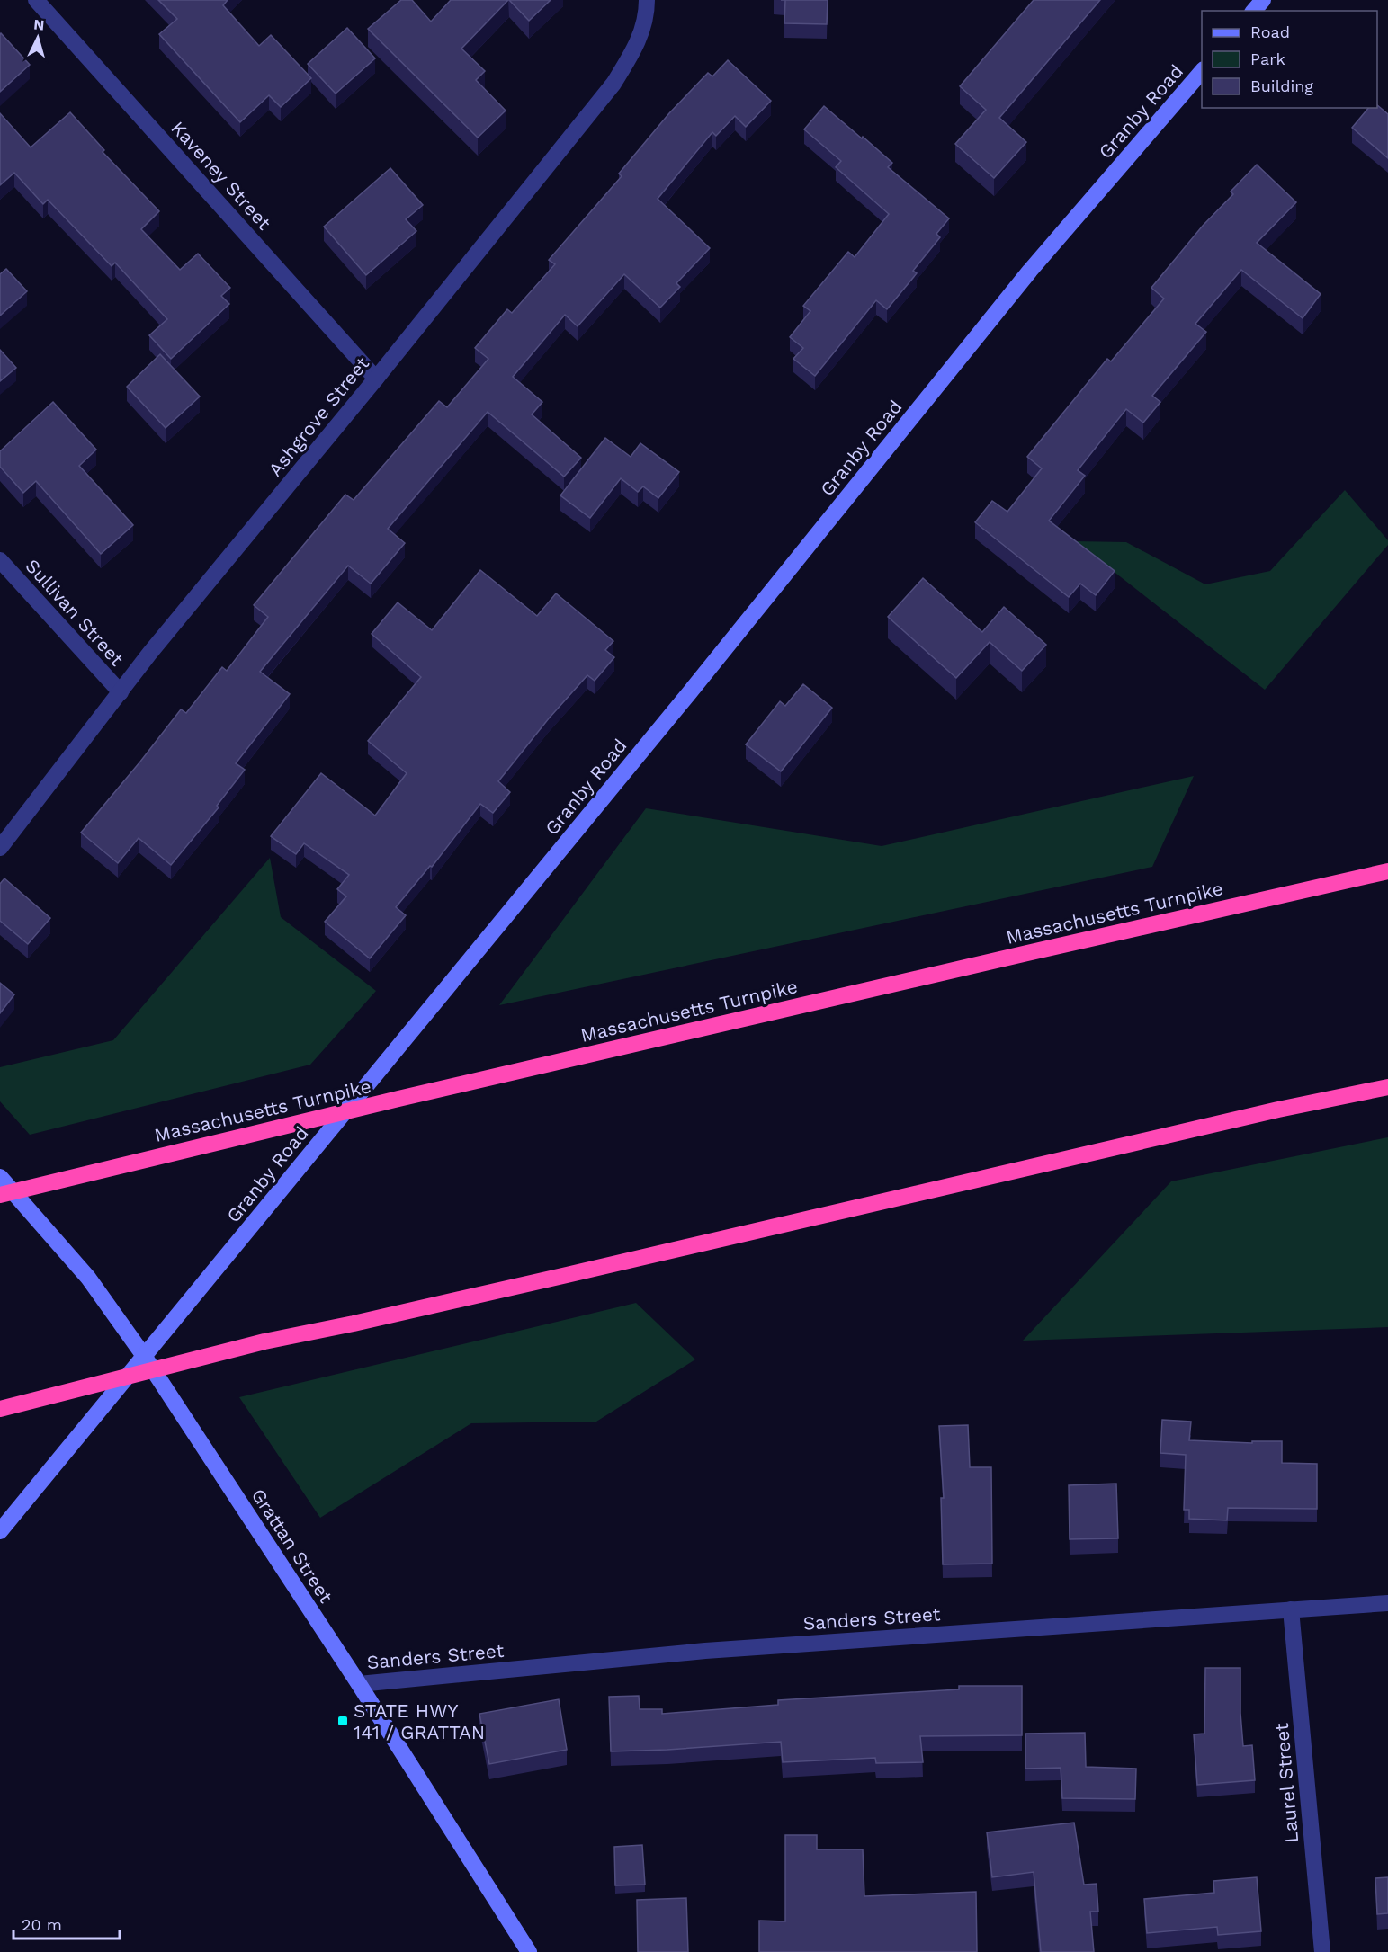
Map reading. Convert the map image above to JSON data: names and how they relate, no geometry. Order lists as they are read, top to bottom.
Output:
{
  "streets": {
    "highway": ["Massachusetts Turnpike"],
    "main road": ["Granby Road", "Grattan Street"],
    "street": [
      "Kaveney Street",
      "Ashgrove Street",
      "Sullivan Street",
      "Sanders Street",
      "Laurel Street"
    ]
  },
  "crossings": [
    ["Granby Road", "Grattan Street"],
    ["Kaveney Street", "Ashgrove Street"],
    ["Ashgrove Street", "Sullivan Street"],
    ["Grattan Street", "Sanders Street"],
    ["Sanders Street", "Laurel Street"]
  ],
  "places": {
    "transit": ["STATE HWY 141 / GRATTAN"]
  },
  "legend": ["Road", "Park", "Building"],
  "scale_bar": "20 m",
  "north": "top"
}
